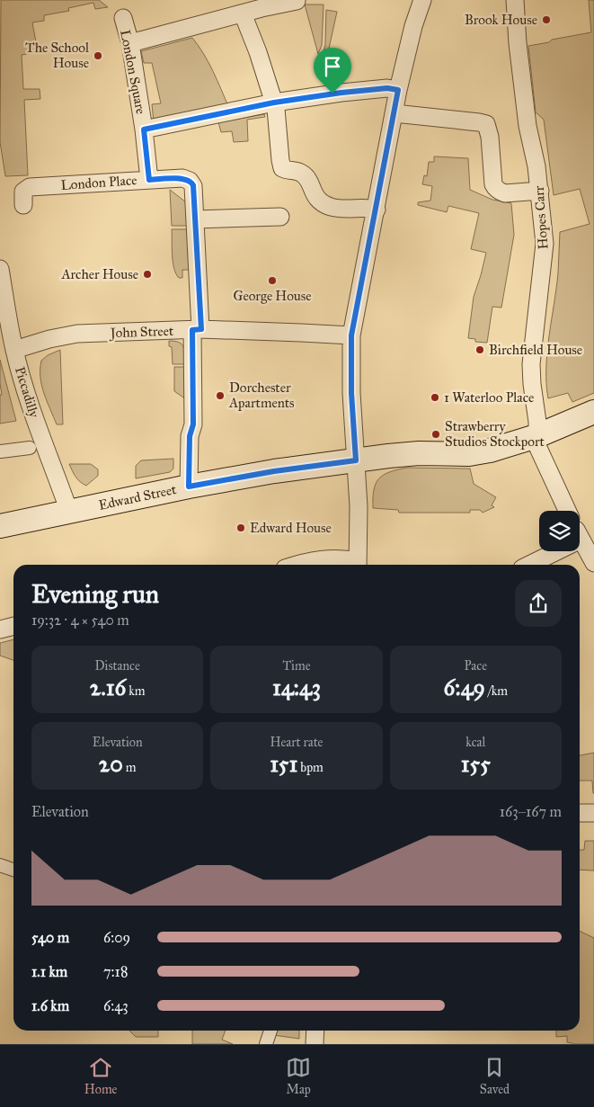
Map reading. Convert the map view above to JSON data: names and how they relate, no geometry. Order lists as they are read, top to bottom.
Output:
{
  "streets": {
    "main road": ["Edward Street"],
    "street": [
      "London Square",
      "London Place",
      "Hopes Carr",
      "John Street",
      "Piccadilly"
    ]
  },
  "crossings": [
    ["London Square", "London Place"],
    ["Hopes Carr", "Edward Street"],
    ["John Street", "Piccadilly"],
    ["Piccadilly", "Edward Street"]
  ],
  "places": [
    "Brook House",
    "The School House",
    "Archer House",
    "George House",
    "Birchfield House",
    "Dorchester Apartments",
    "1 Waterloo Place",
    "Strawberry Studios Stockport",
    "Edward House"
  ],
  "page": {
    "heading": ["Evening run", "19:32 · 4 × 540 m"],
    "stats": [
      ["Distance", "2.16 km"],
      ["Time", "14:43"],
      ["Pace", "6:49 /km"],
      ["Elevation", "20 m"],
      ["Heart rate", "151 bpm"],
      ["kcal", "155"]
    ],
    "chart": ["Elevation", "163–167 m"],
    "list": [
      {
        "name": "540 m",
        "note": "6:09"
      },
      {
        "name": "1.1 km",
        "note": "7:18"
      },
      {
        "name": "1.6 km",
        "note": "6:43"
      }
    ],
    "tabs": ["Home", "Map", "Saved"]
  }
}
